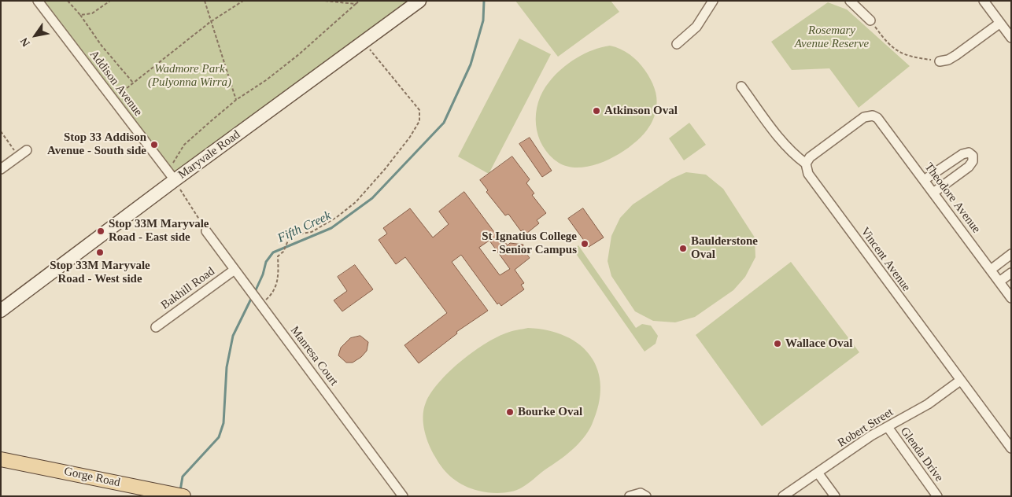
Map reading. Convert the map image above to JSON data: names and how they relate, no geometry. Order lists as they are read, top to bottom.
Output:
{
  "streets": {
    "main road": ["Maryvale Road", "Gorge Road"],
    "street": [
      "Addison Avenue",
      "Theodore Avenue",
      "Vincent Avenue",
      "Bakhill Road",
      "Manresa Court",
      "Robert Street",
      "Glenda Drive"
    ]
  },
  "crossings": [
    ["Addison Avenue", "Maryvale Road"],
    ["Theodore Avenue", "Vincent Avenue"],
    ["Vincent Avenue", "Robert Street"],
    ["Bakhill Road", "Manresa Court"],
    ["Robert Street", "Glenda Drive"]
  ],
  "water": ["Fifth Creek"],
  "parks": ["Rosemary Avenue Reserve", "Wadmore Park (Pulyonna Wirra)"],
  "places": [
    "Atkinson Oval",
    "Stop 33 Addison Avenue - South side",
    "Stop 33M Maryvale Road - East side",
    "St Ignatius College - Senior Campus",
    "Baulderstone Oval",
    "Stop 33M Maryvale Road - West side",
    "Wallace Oval",
    "Bourke Oval"
  ],
  "north": "bottom left"
}
